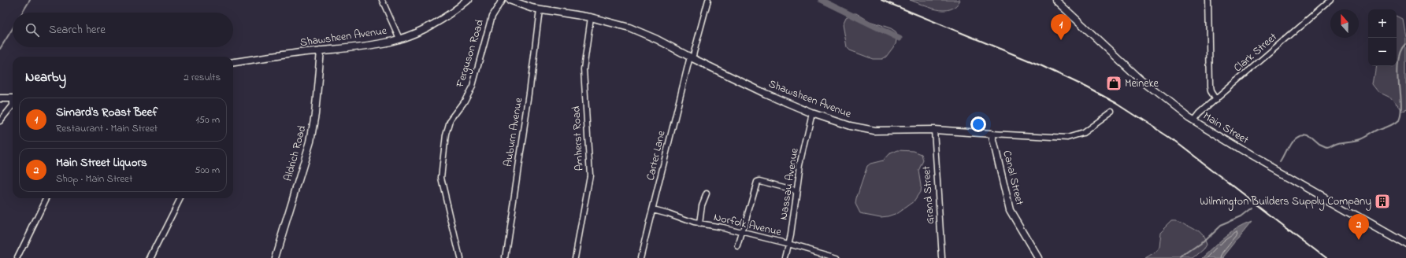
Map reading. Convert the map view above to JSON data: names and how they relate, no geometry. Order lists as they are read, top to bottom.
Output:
{
  "streets": {
    "street": [
      "Shawsheen Avenue",
      "Clark Street",
      "Ferguson Road",
      "Main Street",
      "Auburn Avenue",
      "Amherst Road",
      "Aldrich Road",
      "Carter Lane",
      "Canal Street",
      "Nassau Avenue",
      "Grand Street",
      "Norfolk Avenue"
    ]
  },
  "crossings": [
    ["Shawsheen Avenue", "Auburn Avenue"],
    ["Shawsheen Avenue", "Amherst Road"],
    ["Shawsheen Avenue", "Aldrich Road"],
    ["Shawsheen Avenue", "Carter Lane"],
    ["Shawsheen Avenue", "Canal Street"],
    ["Shawsheen Avenue", "Nassau Avenue"],
    ["Shawsheen Avenue", "Grand Street"],
    ["Clark Street", "Main Street"],
    ["Carter Lane", "Norfolk Avenue"],
    ["Nassau Avenue", "Norfolk Avenue"]
  ],
  "places": {
    "shop": ["Meineke"],
    "building": ["Wilmington Builders Supply Company"]
  },
  "north": "top",
  "page": {
    "map_buttons": ["+", "−"],
    "search": "Search here",
    "pins": ["1", "2"],
    "heading": ["Nearby", "2 results"],
    "list": [
      {
        "mark": "1",
        "name": "Simard's Roast Beef",
        "note": "Restaurant · Main Street",
        "value": "150 m"
      },
      {
        "mark": "2",
        "name": "Main Street Liquors",
        "note": "Shop · Main Street",
        "value": "500 m"
      }
    ]
  }
}
